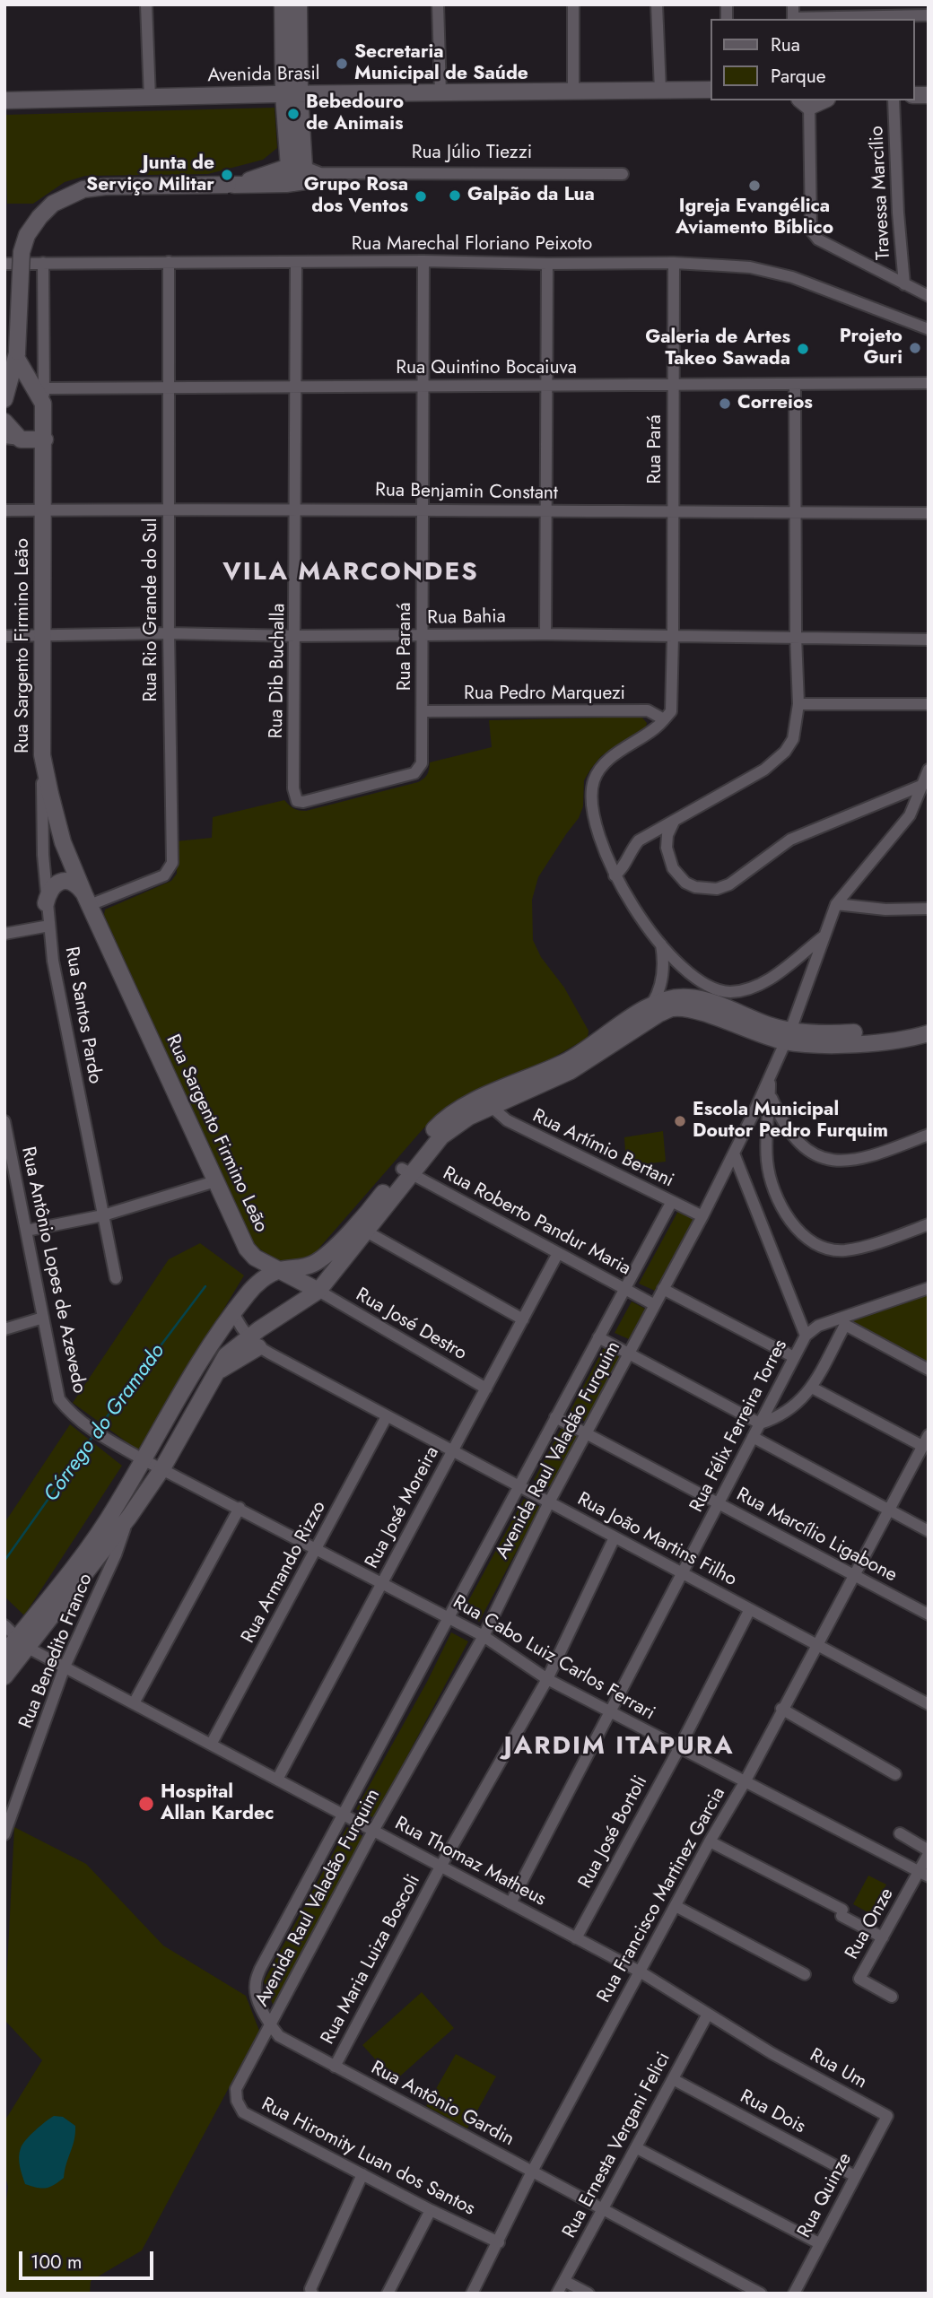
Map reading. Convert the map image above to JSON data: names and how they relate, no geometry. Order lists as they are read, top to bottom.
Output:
{
  "streets": {
    "main road": ["Avenida Brasil", "Rua Sargento Firmino Leão"],
    "street": [
      "Rua Júlio Tiezzi",
      "Travessa Marcílio",
      "Rua Marechal Floriano Peixoto",
      "Rua Quintino Bocaiuva",
      "Rua Pará",
      "Rua Benjamin Constant",
      "Rua Rio Grande do Sul",
      "Rua Bahia",
      "Rua Paraná",
      "Rua Dib Buchalla",
      "Rua Pedro Marquezi",
      "Rua Santos Pardo",
      "Rua Artímio Bertani",
      "Rua Roberto Pandur Maria",
      "Rua Antônio Lopes de Azevedo",
      "Rua José Destro",
      "Rua Félix Ferreira Torres",
      "Avenida Raul Valadão Furquim",
      "Rua José Moreira",
      "Rua Marcílio Ligabone",
      "Rua João Martins Filho",
      "Rua Armando Rizzo",
      "Rua Benedito Franco",
      "Rua Cabo Luiz Carlos Ferrari",
      "Rua José Bortoli",
      "Rua Thomaz Matheus",
      "Rua Francisco Martinez Garcia",
      "Rua Onze",
      "Rua Maria Luiza Boscoli",
      "Rua Um",
      "Rua Antônio Gardin",
      "Rua Dois",
      "Rua Ernesta Vergani Felici",
      "Rua Hiromity Luan dos Santos",
      "Rua Quinze"
    ]
  },
  "crossings": [
    ["Rua Marechal Floriano Peixoto", "Rua Pará"],
    ["Rua Marechal Floriano Peixoto", "Rua Rio Grande do Sul"],
    ["Rua Marechal Floriano Peixoto", "Rua Sargento Firmino Leão"],
    ["Rua Marechal Floriano Peixoto", "Rua Paraná"],
    ["Rua Marechal Floriano Peixoto", "Rua Dib Buchalla"],
    ["Rua Quintino Bocaiuva", "Rua Pará"],
    ["Rua Quintino Bocaiuva", "Rua Rio Grande do Sul"],
    ["Rua Quintino Bocaiuva", "Rua Sargento Firmino Leão"],
    ["Rua Quintino Bocaiuva", "Rua Paraná"],
    ["Rua Quintino Bocaiuva", "Rua Dib Buchalla"],
    ["Rua Pará", "Rua Benjamin Constant"],
    ["Rua Pará", "Rua Bahia"],
    ["Rua Pará", "Rua Pedro Marquezi"],
    ["Rua Benjamin Constant", "Rua Rio Grande do Sul"],
    ["Rua Benjamin Constant", "Rua Sargento Firmino Leão"],
    ["Rua Benjamin Constant", "Rua Paraná"],
    ["Rua Benjamin Constant", "Rua Dib Buchalla"],
    ["Rua Rio Grande do Sul", "Rua Bahia"],
    ["Rua Rio Grande do Sul", "Rua Sargento Firmino Leão"],
    ["Rua Bahia", "Rua Sargento Firmino Leão"],
    ["Rua Bahia", "Rua Paraná"],
    ["Rua Bahia", "Rua Dib Buchalla"],
    ["Rua Sargento Firmino Leão", "Rua Santos Pardo"],
    ["Rua Sargento Firmino Leão", "Rua José Destro"],
    ["Rua Paraná", "Rua Dib Buchalla"],
    ["Rua Paraná", "Rua Pedro Marquezi"],
    ["Rua Artímio Bertani", "Avenida Raul Valadão Furquim"],
    ["Rua Roberto Pandur Maria", "Avenida Raul Valadão Furquim"],
    ["Rua Roberto Pandur Maria", "Rua José Moreira"],
    ["Rua Antônio Lopes de Azevedo", "Rua Cabo Luiz Carlos Ferrari"],
    ["Rua José Destro", "Rua José Moreira"],
    ["Rua Félix Ferreira Torres", "Avenida Raul Valadão Furquim"],
    ["Rua Félix Ferreira Torres", "Rua Marcílio Ligabone"],
    ["Rua Félix Ferreira Torres", "Rua João Martins Filho"],
    ["Rua Félix Ferreira Torres", "Rua Cabo Luiz Carlos Ferrari"],
    ["Rua Félix Ferreira Torres", "Rua Thomaz Matheus"],
    ["Avenida Raul Valadão Furquim", "Rua Marcílio Ligabone"],
    ["Avenida Raul Valadão Furquim", "Rua João Martins Filho"],
    ["Avenida Raul Valadão Furquim", "Rua Cabo Luiz Carlos Ferrari"],
    ["Avenida Raul Valadão Furquim", "Rua Thomaz Matheus"],
    ["Avenida Raul Valadão Furquim", "Rua Antônio Gardin"],
    ["Avenida Raul Valadão Furquim", "Rua Hiromity Luan dos Santos"],
    ["Rua José Moreira", "Rua João Martins Filho"],
    ["Rua José Moreira", "Rua Cabo Luiz Carlos Ferrari"],
    ["Rua José Moreira", "Rua Thomaz Matheus"],
    ["Rua Marcílio Ligabone", "Rua Francisco Martinez Garcia"],
    ["Rua João Martins Filho", "Rua Armando Rizzo"],
    ["Rua João Martins Filho", "Rua José Bortoli"],
    ["Rua João Martins Filho", "Rua Francisco Martinez Garcia"],
    ["Rua João Martins Filho", "Rua Maria Luiza Boscoli"],
    ["Rua Armando Rizzo", "Rua Cabo Luiz Carlos Ferrari"],
    ["Rua Armando Rizzo", "Rua Thomaz Matheus"],
    ["Rua Benedito Franco", "Rua Thomaz Matheus"],
    ["Rua Cabo Luiz Carlos Ferrari", "Rua José Bortoli"],
    ["Rua Cabo Luiz Carlos Ferrari", "Rua Francisco Martinez Garcia"],
    ["Rua Cabo Luiz Carlos Ferrari", "Rua Onze"],
    ["Rua Cabo Luiz Carlos Ferrari", "Rua Maria Luiza Boscoli"],
    ["Rua José Bortoli", "Rua Thomaz Matheus"],
    ["Rua Thomaz Matheus", "Rua Francisco Martinez Garcia"],
    ["Rua Thomaz Matheus", "Rua Maria Luiza Boscoli"],
    ["Rua Thomaz Matheus", "Rua Um"],
    ["Rua Thomaz Matheus", "Rua Ernesta Vergani Felici"],
    ["Rua Francisco Martinez Garcia", "Rua Antônio Gardin"],
    ["Rua Francisco Martinez Garcia", "Rua Hiromity Luan dos Santos"],
    ["Rua Maria Luiza Boscoli", "Rua Antônio Gardin"],
    ["Rua Um", "Rua Quinze"],
    ["Rua Antônio Gardin", "Rua Ernesta Vergani Felici"],
    ["Rua Antônio Gardin", "Rua Hiromity Luan dos Santos"],
    ["Rua Dois", "Rua Ernesta Vergani Felici"],
    ["Rua Dois", "Rua Quinze"]
  ],
  "districts": ["VILA MARCONDES", "JARDIM ITAPURA"],
  "water": ["Córrego do Gramado"],
  "places": [
    "Secretaria Municipal de Saúde",
    "Bebedouro de Animais",
    "Junta de Serviço Militar",
    "Igreja Evangélica Aviamento Bíblico",
    "Galpão da Lua",
    "Grupo Rosa dos Ventos",
    "Projeto Guri",
    "Galeria de Artes Takeo Sawada",
    "Correios",
    "Escola Municipal Doutor Pedro Furquim",
    "Hospital Allan Kardec"
  ],
  "legend": ["Rua", "Parque"],
  "scale_bar": "100 m"
}
